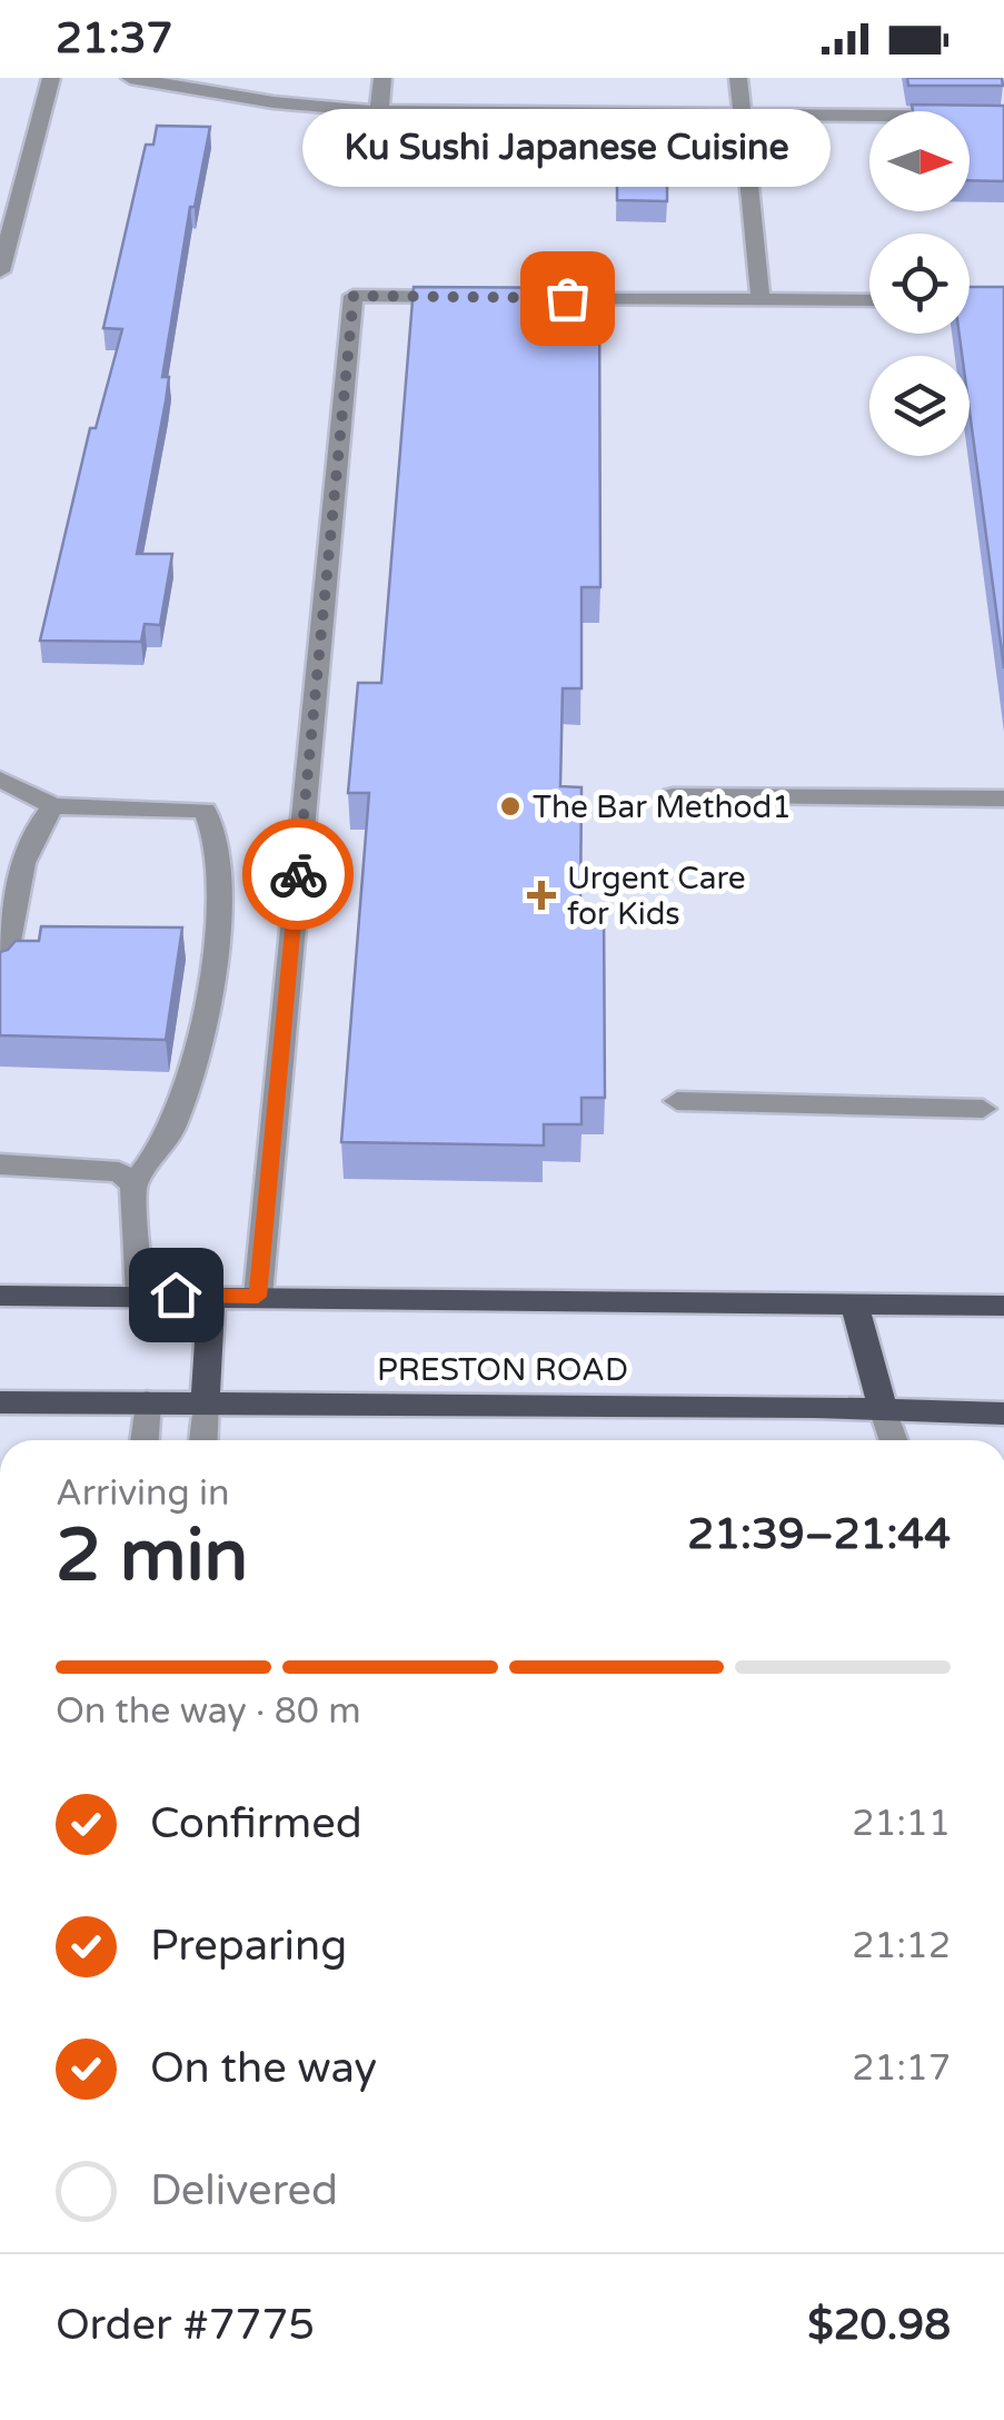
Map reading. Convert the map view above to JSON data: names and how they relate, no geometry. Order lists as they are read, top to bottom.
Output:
{
  "streets": {
    "main road": ["PRESTON ROAD"]
  },
  "places": {
    "other": ["Ku Sushi Japanese Cuisine", "The Bar Method1"],
    "health": ["Urgent Care for Kids"]
  },
  "north": "right",
  "page": {
    "status": "21:37",
    "bubble": "Ku Sushi Japanese Cuisine",
    "heading": ["2 min", "Arriving in", "21:39–21:44"],
    "panel": ["Order #7775", "$20.98"],
    "bar": "On the way · 80 m",
    "list": [
      ["Confirmed", "21:11"],
      ["Preparing", "21:12"],
      ["On the way", "21:17"],
      "Delivered"
    ]
  }
}
